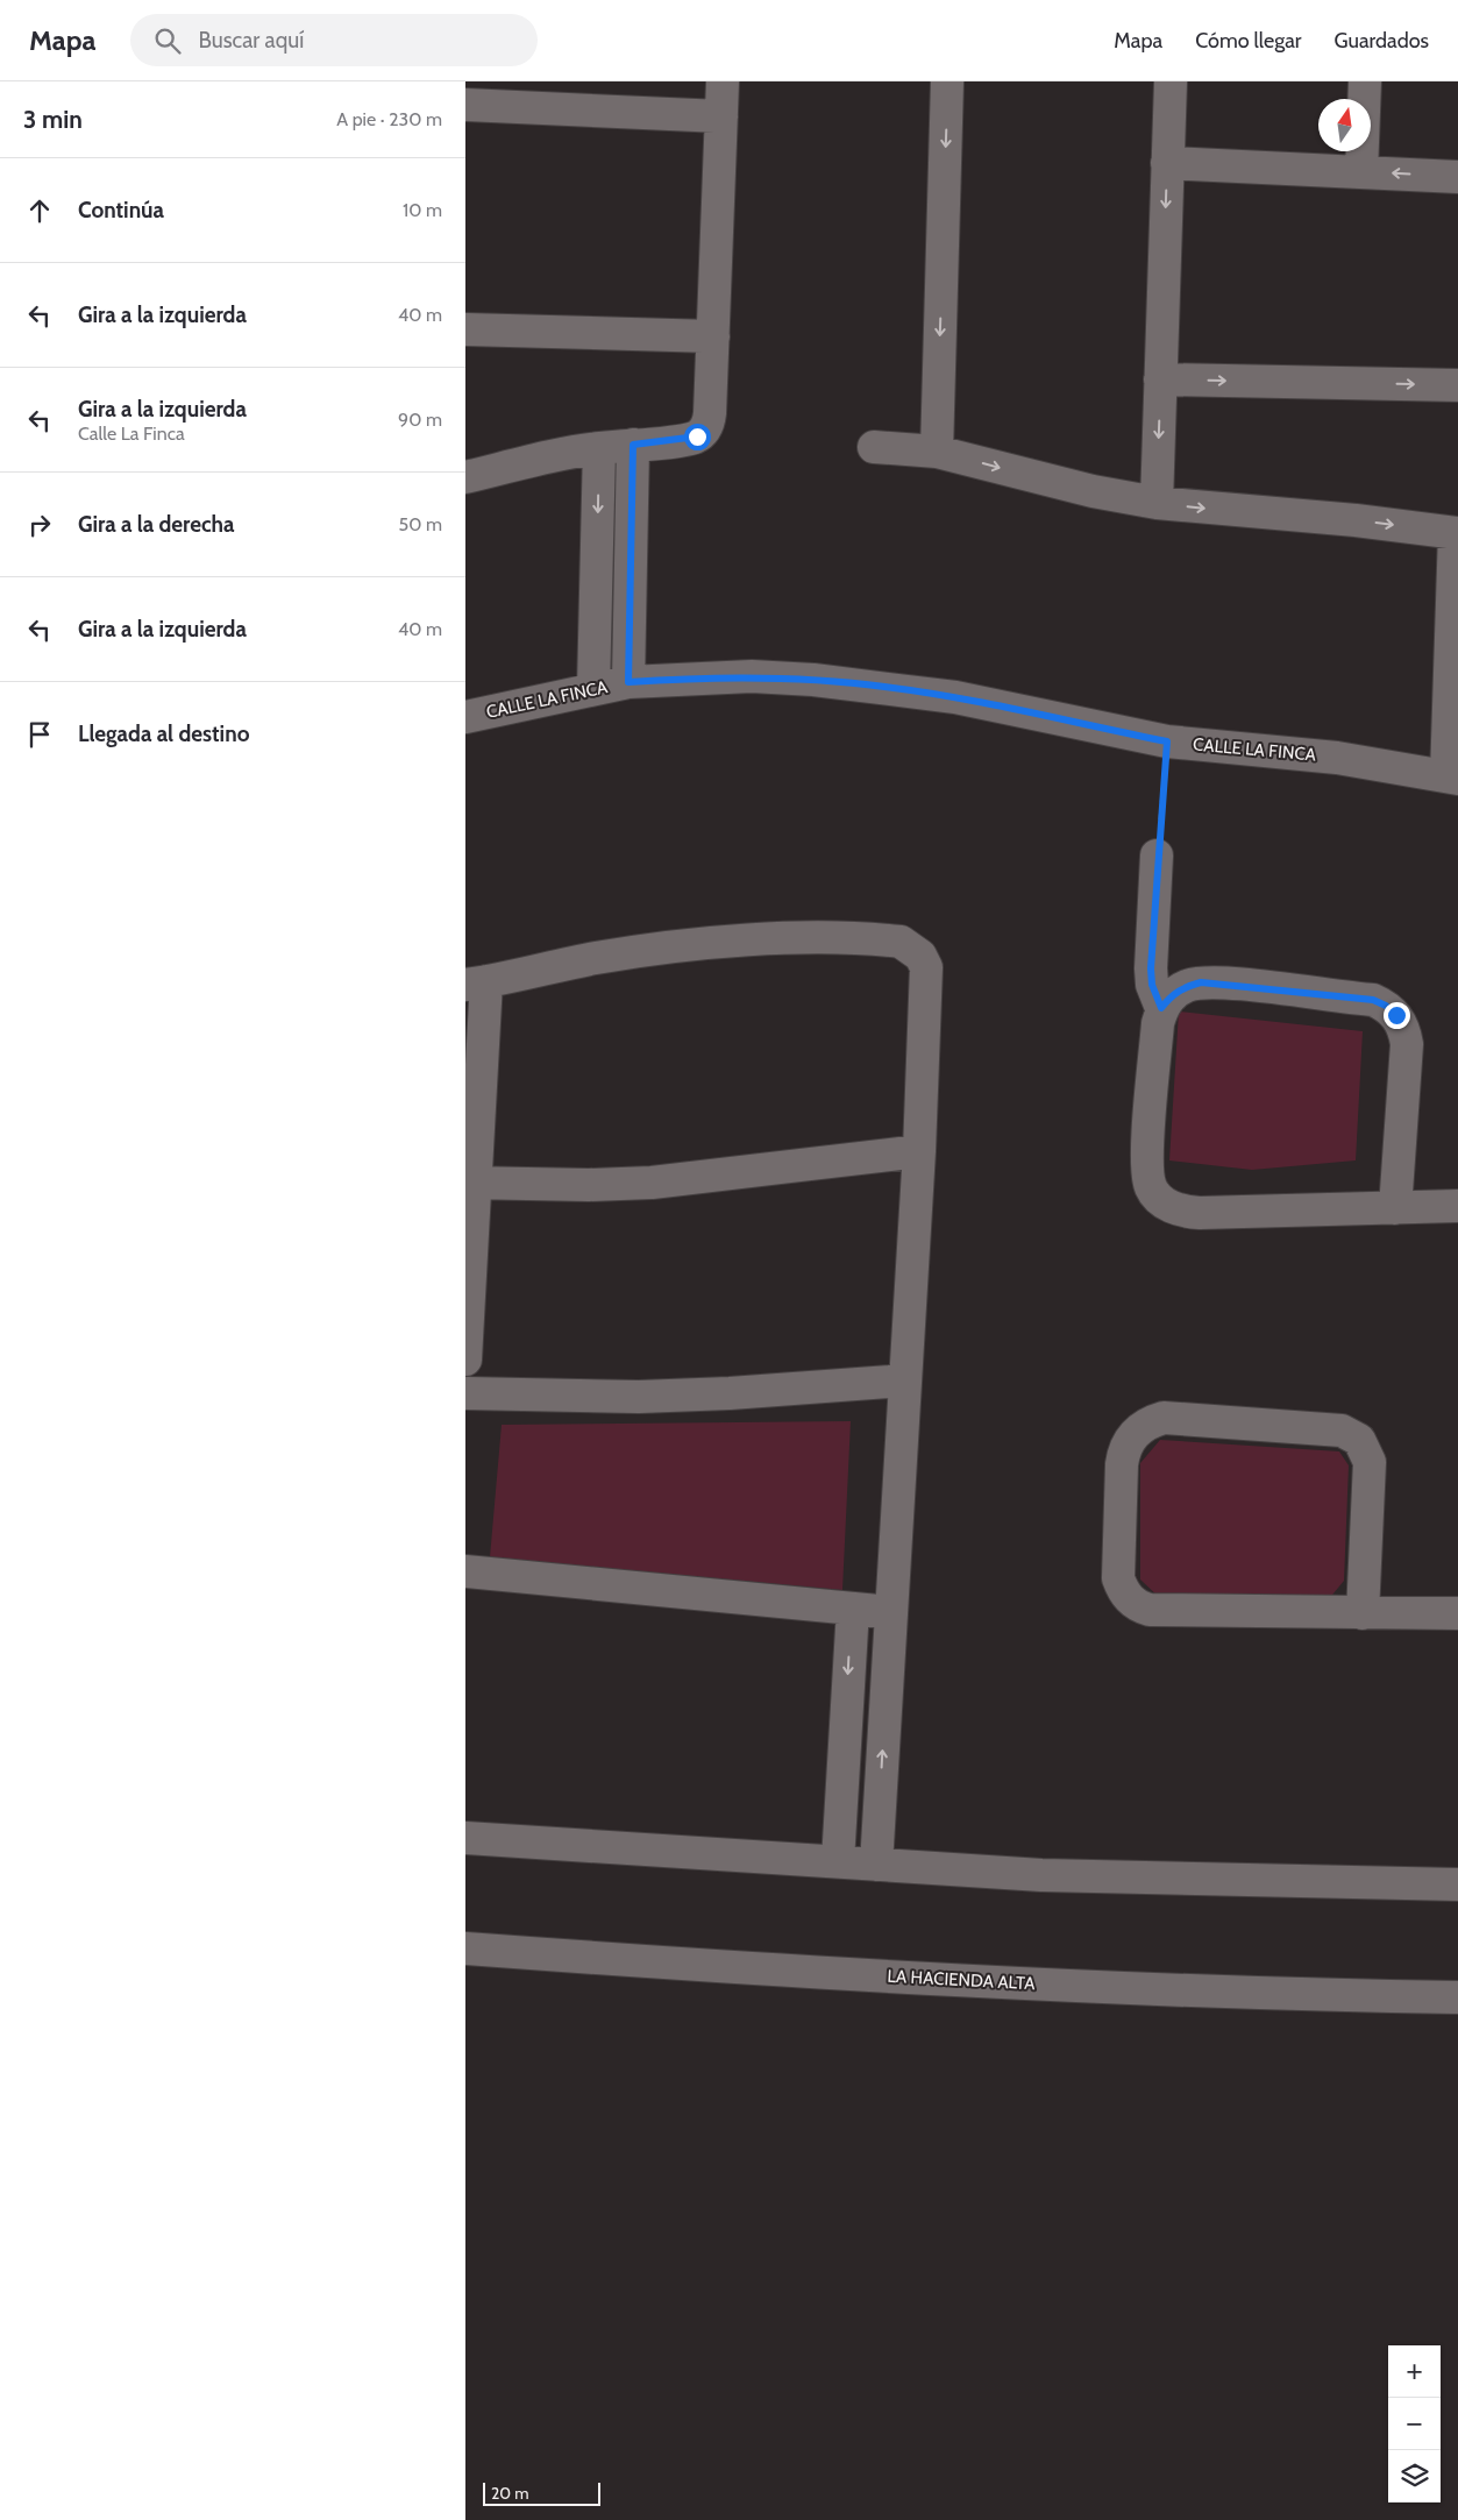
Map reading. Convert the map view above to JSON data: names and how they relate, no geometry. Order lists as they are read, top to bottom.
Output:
{
  "streets": {
    "street": ["CALLE LA FINCA", "LA HACIENDA ALTA"]
  },
  "scale_bar": "20 m",
  "north": "top",
  "page": {
    "header": "Mapa",
    "search": "Buscar aquí",
    "nav": ["Mapa", "Cómo llegar", "Guardados"],
    "heading": ["3 min", "A pie · 230 m"],
    "list": [
      ["Continúa", "10 m"],
      ["Gira a la izquierda", "40 m"],
      ["Gira a la izquierda", "Calle La Finca", "90 m"],
      ["Gira a la derecha", "50 m"],
      ["Gira a la izquierda", "40 m"],
      "Llegada al destino"
    ],
    "map_buttons": ["+", "−"],
    "scale": "20 m"
  }
}
